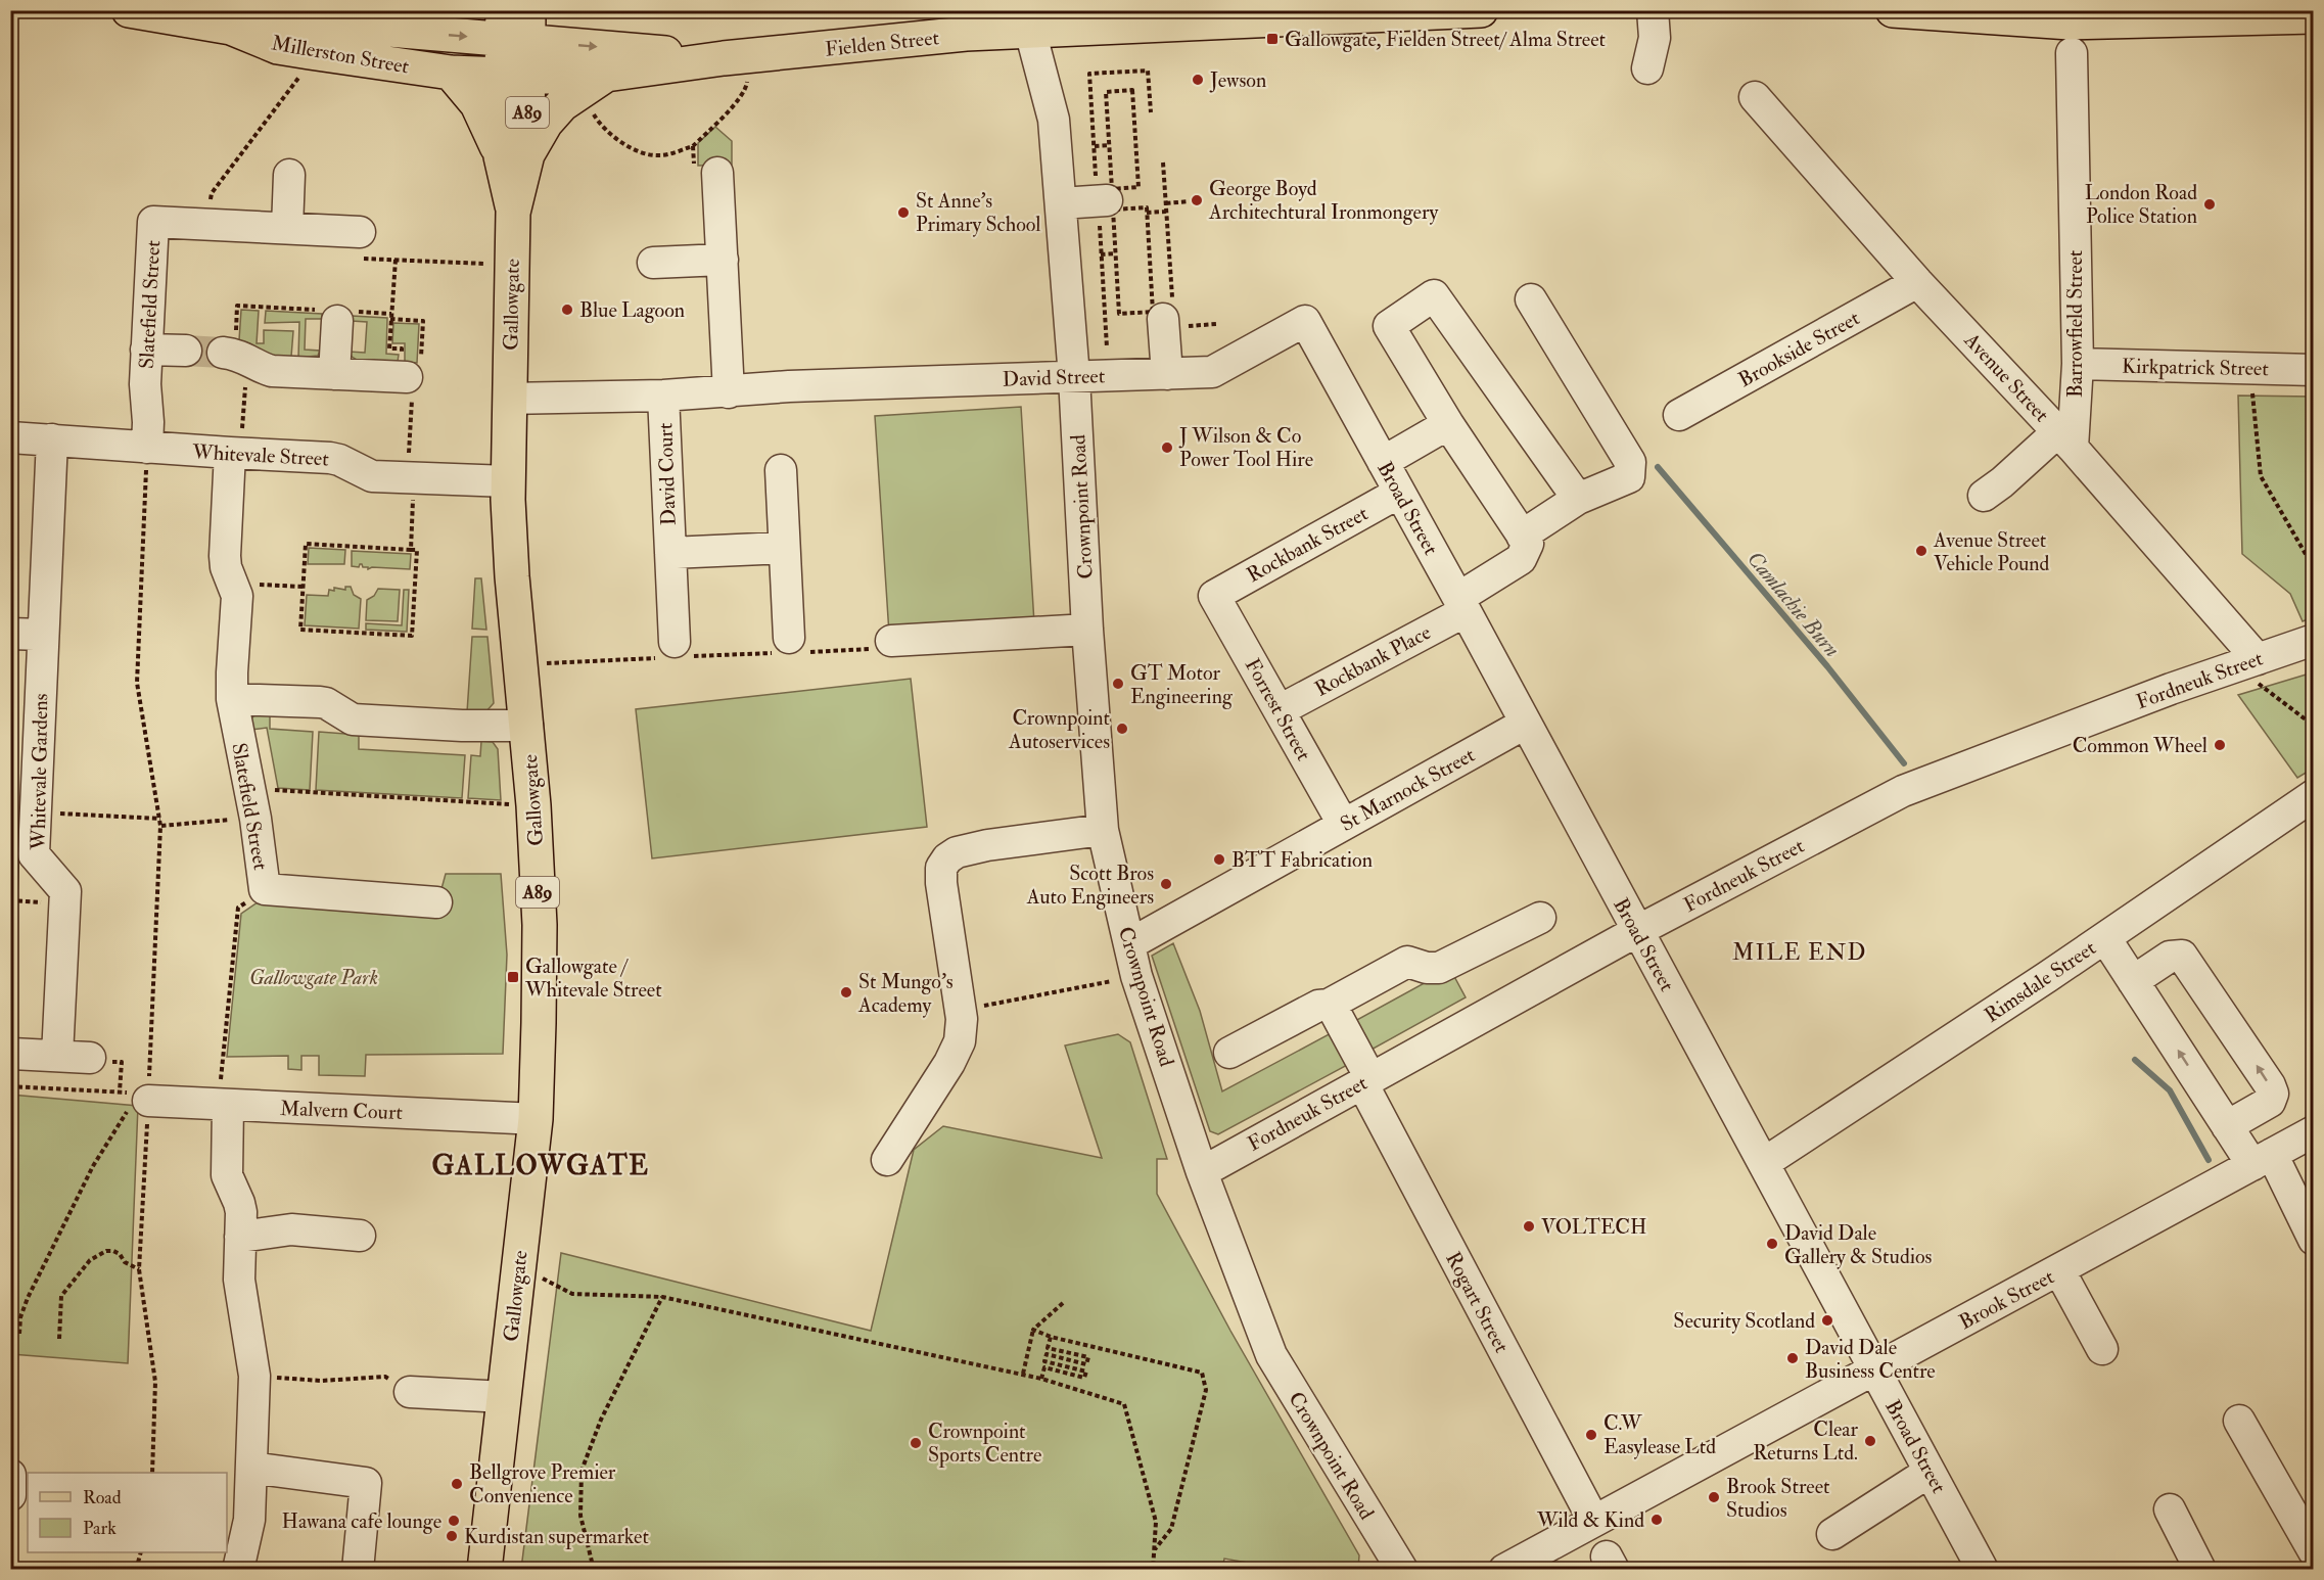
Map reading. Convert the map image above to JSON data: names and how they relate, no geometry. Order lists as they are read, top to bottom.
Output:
{
  "streets": {
    "main road": [
      "Fielden Street",
      "Millerston Street",
      "A89",
      "Gallowgate"
    ],
    "street": [
      "Slatefield Street",
      "Barrowfield Street",
      "Brookside Street",
      "Kirkpatrick Street",
      "David Street",
      "Avenue Street",
      "Whitevale Street",
      "David Court",
      "Crownpoint Road",
      "Broad Street",
      "Rockbank Street",
      "Rockbank Place",
      "Fordneuk Street",
      "Forrest Street",
      "Whitevale Gardens",
      "St Marnock Street",
      "Rimsdale Street",
      "Malvern Court",
      "Brook Street",
      "Rogart Street"
    ]
  },
  "crossings": [
    ["Fielden Street", "Millerston Street"],
    ["Fielden Street", "Gallowgate"],
    ["Fielden Street", "Crownpoint Road"],
    ["Millerston Street", "Gallowgate"],
    ["Slatefield Street", "Whitevale Street"],
    ["Gallowgate", "Whitevale Street"],
    ["Gallowgate", "Malvern Court"],
    ["Barrowfield Street", "Kirkpatrick Street"],
    ["Barrowfield Street", "Avenue Street"],
    ["Brookside Street", "Avenue Street"],
    ["David Street", "Crownpoint Road"],
    ["David Street", "Broad Street"],
    ["Avenue Street", "Fordneuk Street"],
    ["Whitevale Street", "Whitevale Gardens"],
    ["Crownpoint Road", "Fordneuk Street"],
    ["Crownpoint Road", "St Marnock Street"],
    ["Broad Street", "Rockbank Street"],
    ["Broad Street", "Rockbank Place"],
    ["Broad Street", "Fordneuk Street"],
    ["Broad Street", "St Marnock Street"],
    ["Broad Street", "Rimsdale Street"],
    ["Broad Street", "Brook Street"],
    ["Rockbank Street", "Forrest Street"],
    ["Rockbank Place", "Forrest Street"],
    ["Fordneuk Street", "Rogart Street"],
    ["Forrest Street", "St Marnock Street"],
    ["Brook Street", "Rogart Street"]
  ],
  "districts": ["MILE END", "GALLOWGATE"],
  "water": ["Camlachie Burn"],
  "parks": ["Gallowgate Park"],
  "places": {
    "transit": ["Gallowgate, Fielden Street/ Alma Street", "Gallowgate / Whitevale Street"],
    "other": [
      "Jewson",
      "George Boyd Architechtural Ironmongery",
      "London Road Police Station",
      "St Anne's Primary School",
      "Blue Lagoon",
      "J Wilson & Co Power Tool Hire",
      "Avenue Street Vehicle Pound",
      "GT Motor Engineering",
      "Crownpoint Autoservices",
      "Common Wheel",
      "BTT Fabrication",
      "Scott Bros Auto Engineers",
      "St Mungo's Academy",
      "VOLTECH",
      "David Dale Gallery & Studios",
      "Security Scotland",
      "David Dale Business Centre",
      "C.W Easylease Ltd",
      "Clear Returns Ltd.",
      "Crownpoint Sports Centre",
      "Bellgrove Premier Convenience",
      "Brook Street Studios",
      "Wild & Kind",
      "Hawana cafe lounge",
      "Kurdistan supermarket"
    ]
  },
  "legend": ["Road", "Park"]
}
